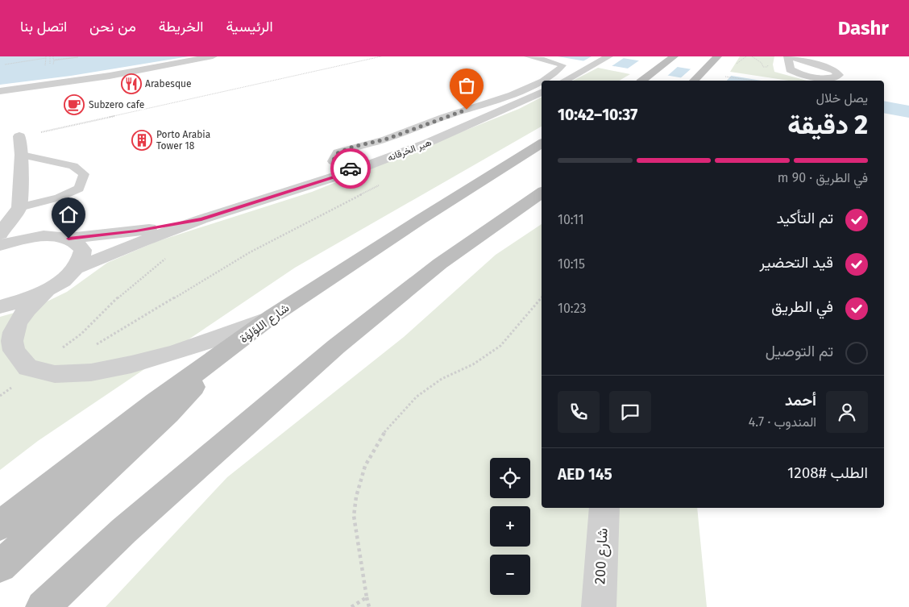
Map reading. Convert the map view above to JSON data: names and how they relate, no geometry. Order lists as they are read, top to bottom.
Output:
{
  "streets": {
    "main road": ["شارع اللؤلؤة"],
    "street": ["هير الخرقانه", "شارع 200"]
  },
  "places": {
    "restaurant": ["Arabesque"],
    "cafe": ["Subzero cafe"],
    "building": ["Porto Arabia Tower 18"]
  },
  "page": {
    "header": "Dashr",
    "nav": [
      "الرئيسية",
      "الخريطة",
      "من نحن",
      "اتصل بنا"
    ],
    "heading": ["2 دقيقة", "يصل خلال", "10:37–10:42"],
    "panel": [
      "أحمد",
      "المندوب · 4.7",
      "الطلب #1208",
      "AED 145"
    ],
    "bar": "في الطريق · 90 m",
    "list": [
      ["تم التأكيد", "10:11"],
      ["قيد التحضير", "10:15"],
      ["في الطريق", "10:23"],
      "تم التوصيل"
    ],
    "map_buttons": ["+", "−"]
  }
}
